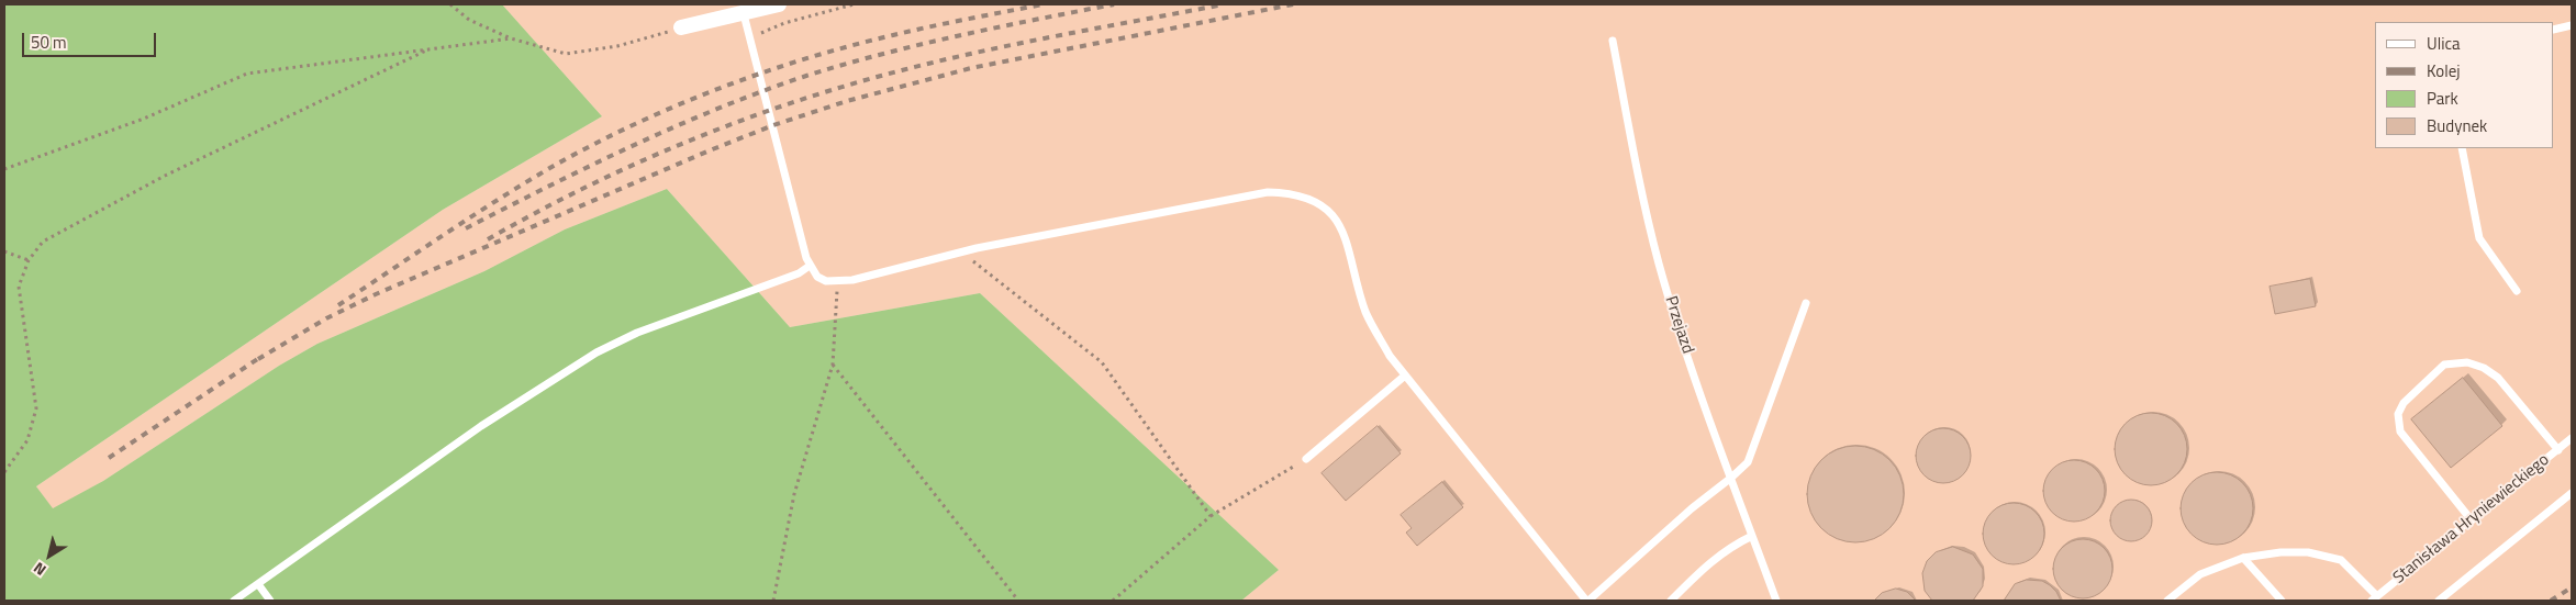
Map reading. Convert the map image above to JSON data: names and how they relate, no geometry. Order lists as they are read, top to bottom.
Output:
{
  "streets": {
    "lane": ["Przejazd", "Stanisława Hryniewieckiego"]
  },
  "legend": [
    "Ulica",
    "Kolej",
    "Park",
    "Budynek"
  ],
  "scale_bar": "50 m",
  "north": "bottom left"
}
